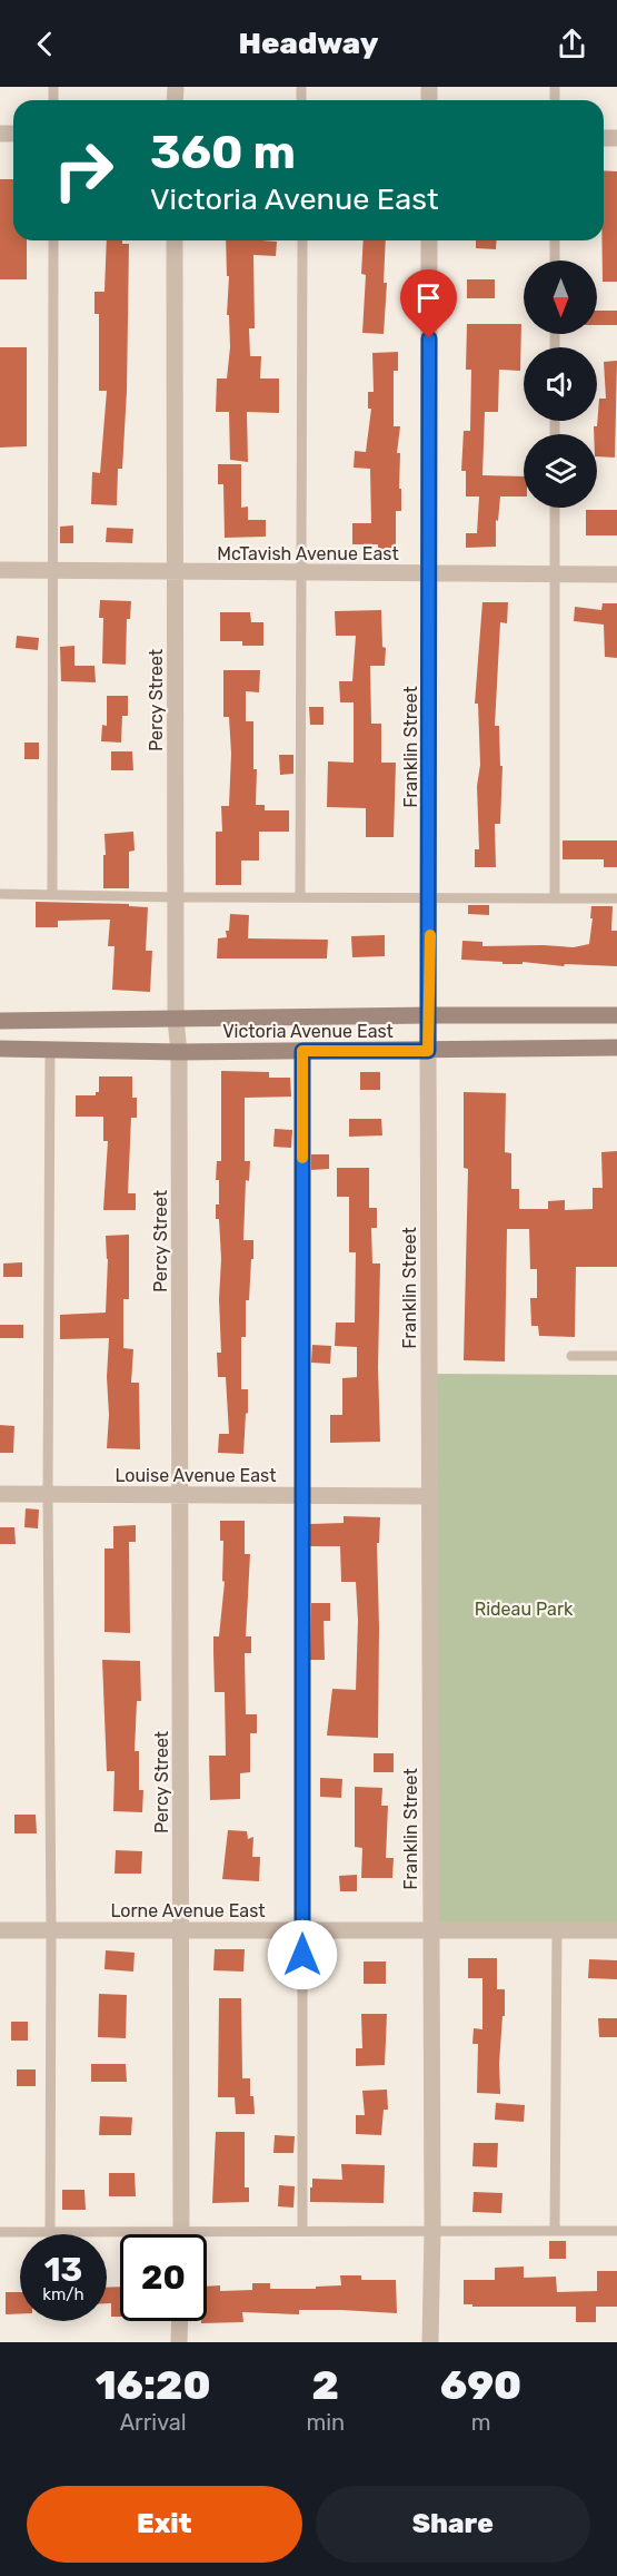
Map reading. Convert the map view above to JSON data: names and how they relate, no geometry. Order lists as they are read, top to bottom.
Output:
{
  "streets": {
    "main road": ["Victoria Avenue East"],
    "street": [
      "McTavish Avenue East",
      "Percy Street",
      "Franklin Street",
      "Louise Avenue East",
      "Lorne Avenue East"
    ]
  },
  "crossings": [
    ["McTavish Avenue East", "Percy Street"],
    ["McTavish Avenue East", "Franklin Street"],
    ["Percy Street", "Victoria Avenue East"],
    ["Percy Street", "Louise Avenue East"],
    ["Percy Street", "Lorne Avenue East"],
    ["Franklin Street", "Victoria Avenue East"],
    ["Franklin Street", "Louise Avenue East"],
    ["Franklin Street", "Lorne Avenue East"]
  ],
  "parks": ["Rideau Park"],
  "north": "bottom",
  "page": {
    "header": "Headway",
    "turn": ["360 m", "Victoria Avenue East"],
    "speed": "13 km/h",
    "limit": "20",
    "eta": [
      "16:20",
      "Arrival",
      "2",
      "min",
      "690",
      "m"
    ],
    "buttons": ["Exit", "Share"]
  }
}
